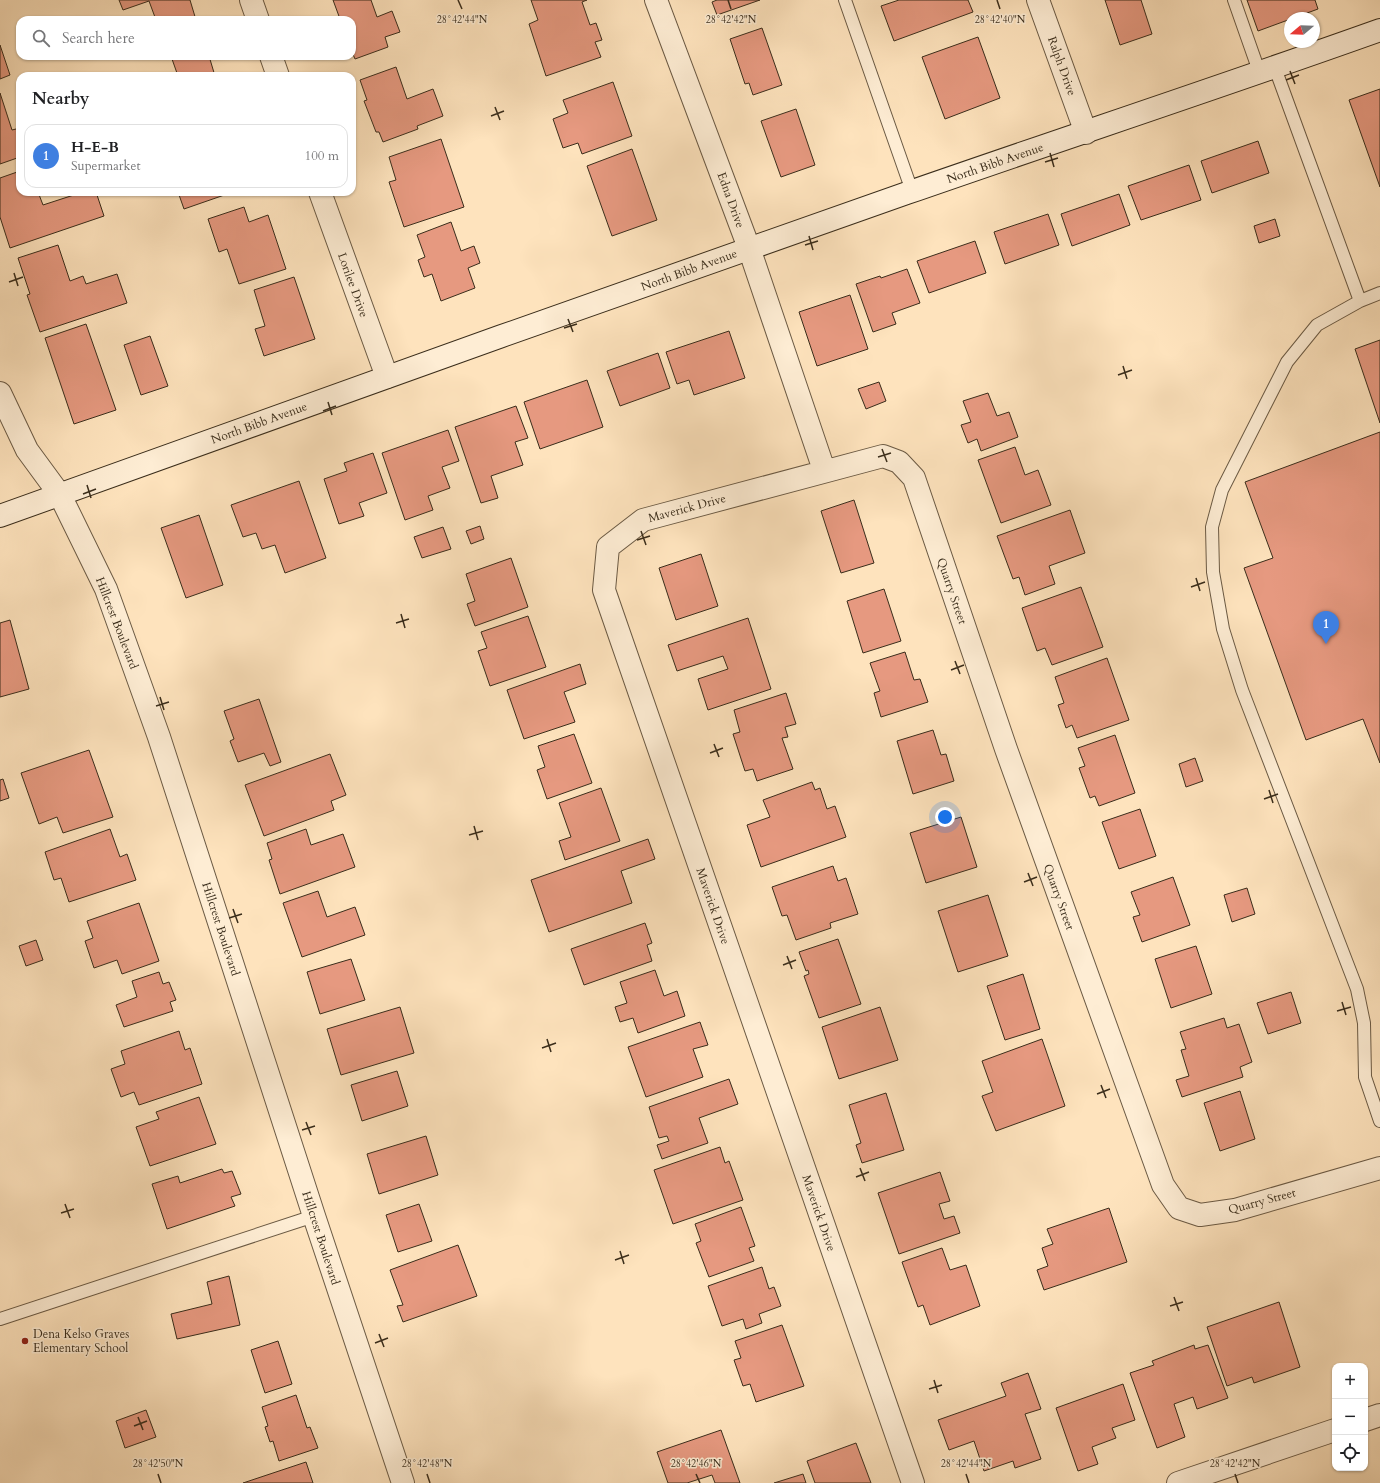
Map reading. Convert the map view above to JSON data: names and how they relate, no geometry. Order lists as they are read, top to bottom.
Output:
{
  "streets": {
    "street": [
      "Ralph Drive",
      "North Bibb Avenue",
      "Edna Drive",
      "Lorilee Drive",
      "Maverick Drive",
      "Quarry Street",
      "Hillcrest Boulevard"
    ]
  },
  "crossings": [
    ["Ralph Drive", "North Bibb Avenue"],
    ["North Bibb Avenue", "Edna Drive"],
    ["North Bibb Avenue", "Lorilee Drive"],
    ["North Bibb Avenue", "Hillcrest Boulevard"],
    ["Edna Drive", "Maverick Drive"],
    ["Edna Drive", "Quarry Street"],
    ["Maverick Drive", "Quarry Street"]
  ],
  "places": ["Dena Kelso Graves Elementary School"],
  "north": "left",
  "page": {
    "search": "Search here",
    "heading": "Nearby",
    "list": [
      {
        "mark": "1",
        "name": "H-E-B",
        "note": "Supermarket",
        "value": "100 m"
      }
    ],
    "pins": "1",
    "map_buttons": ["+", "−"]
  },
  "coordinates": [
    "28°42'44\"N",
    "28°42'42\"N",
    "28°42'40\"N",
    "28°42'50\"N",
    "28°42'48\"N",
    "28°42'46\"N"
  ]
}
